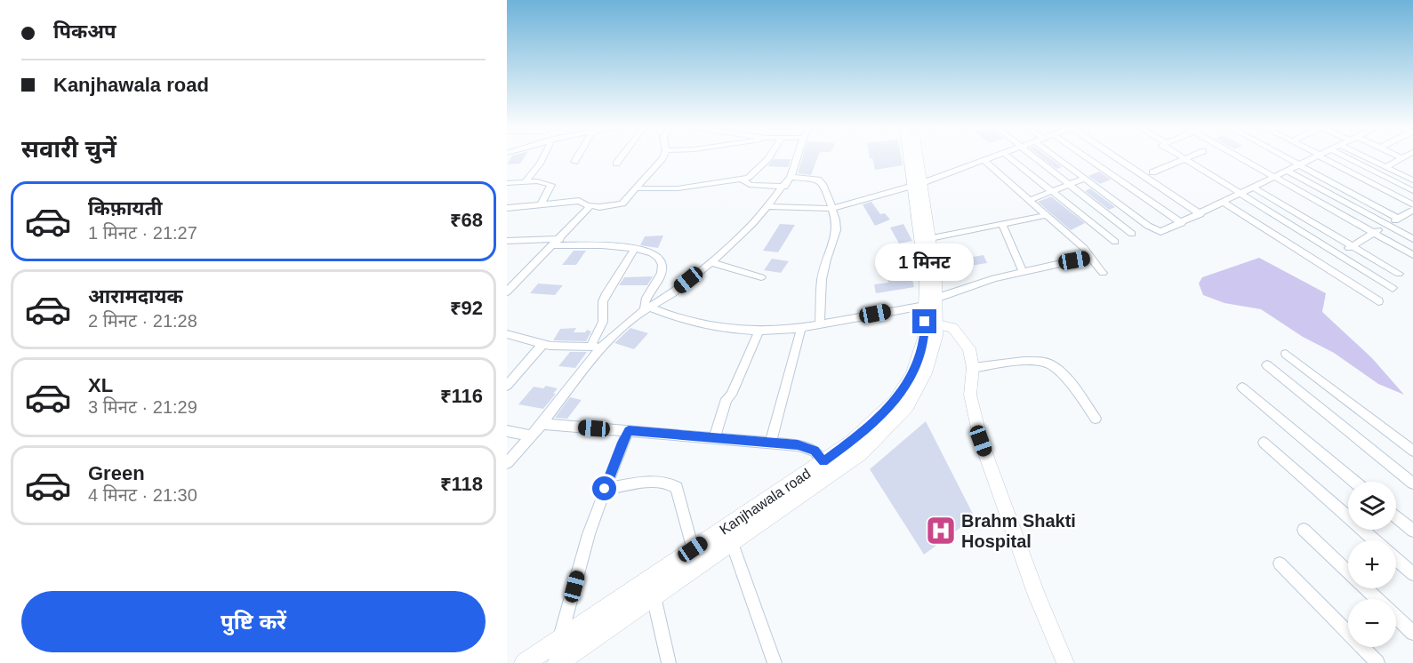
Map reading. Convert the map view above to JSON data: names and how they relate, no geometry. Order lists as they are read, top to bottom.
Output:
{
  "streets": {
    "main road": ["Kanjhawala road"]
  },
  "places": {
    "hospital": ["Brahm Shakti Hospital"]
  },
  "page": {
    "banner": ["पिकअप", "Kanjhawala road"],
    "heading": "सवारी चुनें",
    "list": [
      {
        "name": "किफ़ायती",
        "note": "1 मिनट · 21:27",
        "value": "₹68"
      },
      {
        "name": "आरामदायक",
        "note": "2 मिनट · 21:28",
        "value": "₹92"
      },
      {
        "name": "XL",
        "note": "3 मिनट · 21:29",
        "value": "₹116"
      },
      {
        "name": "Green",
        "note": "4 मिनट · 21:30",
        "value": "₹118"
      }
    ],
    "bubble": "1 मिनट",
    "map_buttons": ["+", "−"],
    "buttons": "पुष्टि करें"
  }
}
